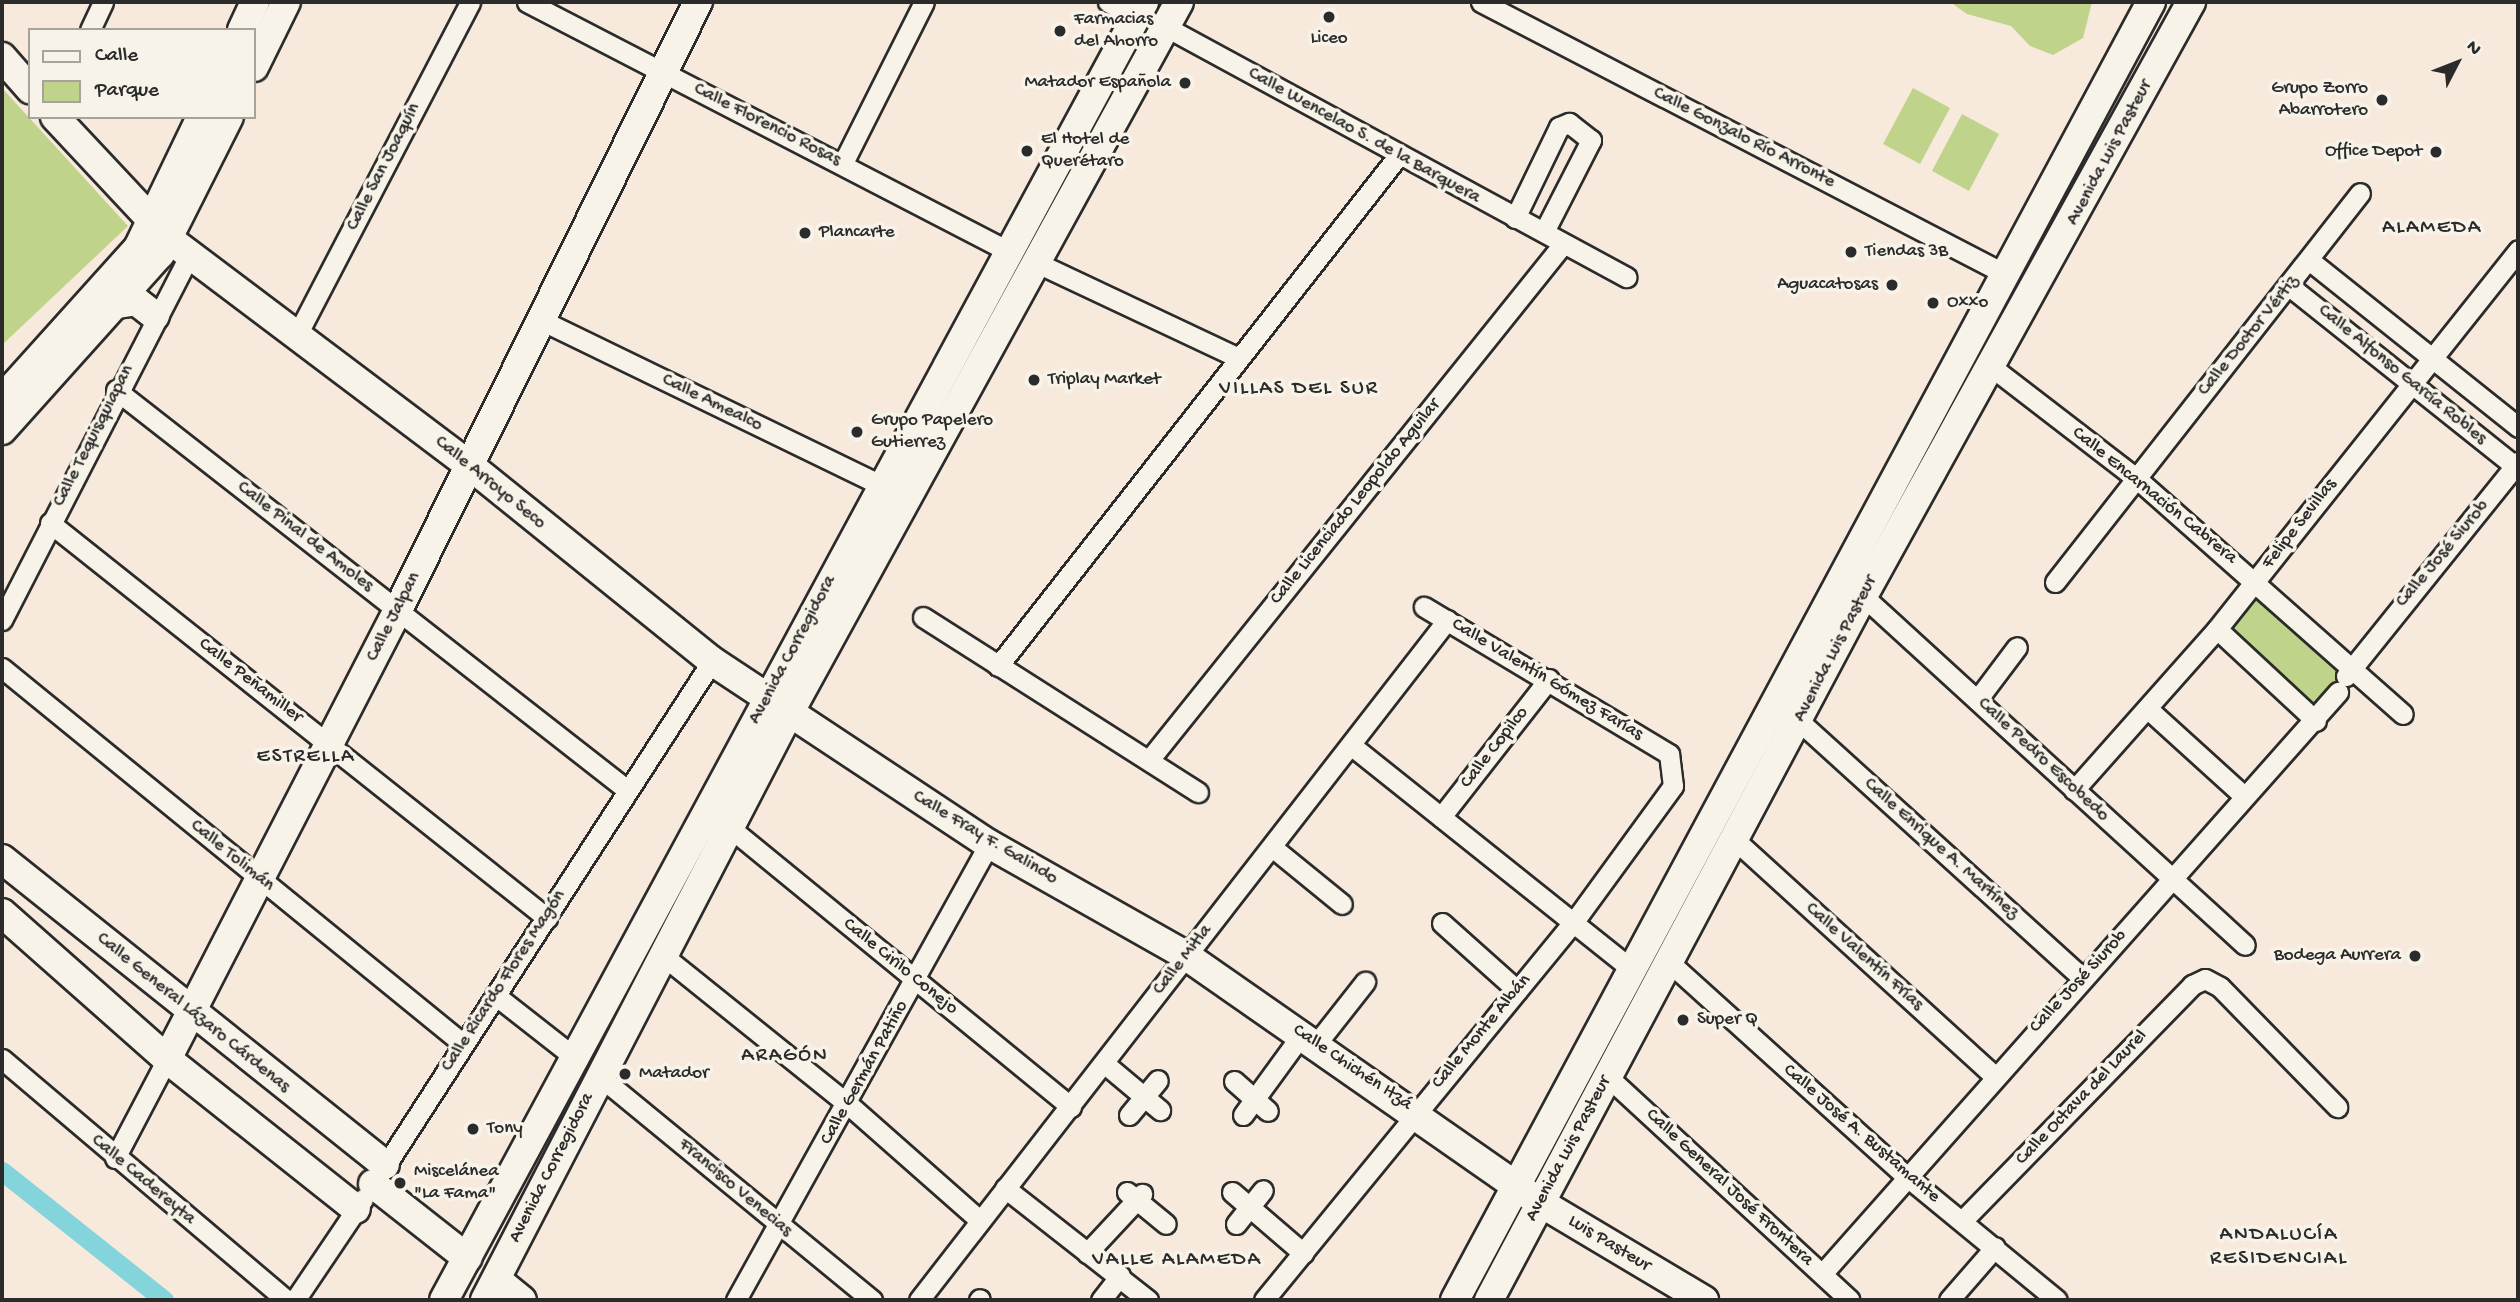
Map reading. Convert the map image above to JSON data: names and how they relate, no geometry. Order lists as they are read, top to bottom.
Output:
{
  "streets": {
    "main road": [
      "Avenida Luis Pasteur",
      "Calle Arroyo Seco",
      "Calle Jalpan",
      "Avenida Corregidora",
      "Calle Fray F. Galindo",
      "Calle General Lázaro Cárdenas",
      "Calle Chichén Itzá",
      "Luis Pasteur"
    ],
    "street": [
      "Calle Florencio Rosas",
      "Calle Wencelao S. de la Barquera",
      "Calle Gonzalo Río Arronte",
      "Calle San Joaquín",
      "Calle Doctor Vértiz",
      "Calle Alfonso García Robles",
      "Calle Amealco",
      "Calle Tequisquiapan",
      "Calle Encarnación Cabrera",
      "Calle Licenciado Leopoldo Aguilar",
      "Felipe Sevillas",
      "Calle Pinal de Amoles",
      "Calle José Siurob",
      "Calle Valentín Gómez Farías",
      "Calle Peñamiller",
      "Calle Copilco",
      "Calle Pedro Escobedo",
      "Calle Enrique A. Martínez",
      "Calle Tolimán",
      "Calle Valentín Frías",
      "Calle Mitla",
      "Calle Cirilo Conejo",
      "Calle Ricardo Flores Magón",
      "Calle Monte Albán",
      "Calle Germán Patiño",
      "Calle Octava del Laurel",
      "Calle José A. Bustamante",
      "Calle Cadereyta",
      "Francisco Venecias",
      "Calle General José Frontera"
    ]
  },
  "crossings": [
    ["Calle Florencio Rosas", "Calle Jalpan"],
    ["Calle Florencio Rosas", "Avenida Corregidora"],
    ["Calle Wencelao S. de la Barquera", "Calle Licenciado Leopoldo Aguilar"],
    ["Calle Wencelao S. de la Barquera", "Avenida Corregidora"],
    ["Calle Gonzalo Río Arronte", "Avenida Luis Pasteur"],
    ["Avenida Luis Pasteur", "Calle Encarnación Cabrera"],
    ["Avenida Luis Pasteur", "Calle Pedro Escobedo"],
    ["Avenida Luis Pasteur", "Calle Enrique A. Martínez"],
    ["Avenida Luis Pasteur", "Calle Valentín Frías"],
    ["Avenida Luis Pasteur", "Calle Chichén Itzá"],
    ["Avenida Luis Pasteur", "Calle José A. Bustamante"],
    ["Avenida Luis Pasteur", "Calle General José Frontera"],
    ["Avenida Luis Pasteur", "Luis Pasteur"],
    ["Calle San Joaquín", "Calle Arroyo Seco"],
    ["Calle Doctor Vértiz", "Calle Alfonso García Robles"],
    ["Calle Doctor Vértiz", "Calle Encarnación Cabrera"],
    ["Calle Alfonso García Robles", "Felipe Sevillas"],
    ["Calle Alfonso García Robles", "Calle José Siurob"],
    ["Calle Amealco", "Calle Jalpan"],
    ["Calle Amealco", "Avenida Corregidora"],
    ["Calle Tequisquiapan", "Calle Arroyo Seco"],
    ["Calle Tequisquiapan", "Calle Pinal de Amoles"],
    ["Calle Tequisquiapan", "Calle Peñamiller"],
    ["Calle Arroyo Seco", "Calle Jalpan"],
    ["Calle Arroyo Seco", "Avenida Corregidora"],
    ["Calle Arroyo Seco", "Calle Fray F. Galindo"],
    ["Calle Arroyo Seco", "Calle Ricardo Flores Magón"],
    ["Calle Encarnación Cabrera", "Felipe Sevillas"],
    ["Calle Encarnación Cabrera", "Calle José Siurob"],
    ["Felipe Sevillas", "Calle Pedro Escobedo"],
    ["Calle Pinal de Amoles", "Calle Jalpan"],
    ["Calle Pinal de Amoles", "Calle Ricardo Flores Magón"],
    ["Calle José Siurob", "Calle Pedro Escobedo"],
    ["Calle José Siurob", "Calle Enrique A. Martínez"],
    ["Calle José Siurob", "Calle Valentín Frías"],
    ["Calle José Siurob", "Calle José A. Bustamante"],
    ["Calle José Siurob", "Calle General José Frontera"],
    ["Calle Jalpan", "Calle Peñamiller"],
    ["Calle Jalpan", "Calle Tolimán"],
    ["Calle Jalpan", "Calle General Lázaro Cárdenas"],
    ["Calle Jalpan", "Calle Cadereyta"],
    ["Avenida Corregidora", "Calle Fray F. Galindo"],
    ["Avenida Corregidora", "Calle Cirilo Conejo"],
    ["Avenida Corregidora", "Calle General Lázaro Cárdenas"],
    ["Avenida Corregidora", "Francisco Venecias"],
    ["Calle Valentín Gómez Farías", "Calle Copilco"],
    ["Calle Valentín Gómez Farías", "Calle Mitla"],
    ["Calle Valentín Gómez Farías", "Calle Monte Albán"],
    ["Calle Peñamiller", "Calle Ricardo Flores Magón"],
    ["Calle Fray F. Galindo", "Calle Mitla"],
    ["Calle Fray F. Galindo", "Calle Chichén Itzá"],
    ["Calle Fray F. Galindo", "Calle Germán Patiño"],
    ["Calle Tolimán", "Calle Ricardo Flores Magón"],
    ["Calle Mitla", "Calle Cirilo Conejo"],
    ["Calle Mitla", "Calle Chichén Itzá"],
    ["Calle Cirilo Conejo", "Calle Germán Patiño"],
    ["Calle Ricardo Flores Magón", "Calle General Lázaro Cárdenas"],
    ["Calle Ricardo Flores Magón", "Francisco Venecias"],
    ["Calle Monte Albán", "Calle Chichén Itzá"],
    ["Calle Chichén Itzá", "Luis Pasteur"],
    ["Calle Germán Patiño", "Francisco Venecias"],
    ["Calle Octava del Laurel", "Calle José A. Bustamante"]
  ],
  "districts": [
    "ALAMEDA",
    "VILLAS DEL SUR",
    "ESTRELLA",
    "ARAGÓN",
    "ANDALUCÍA RESIDENCIAL",
    "VALLE ALAMEDA"
  ],
  "places": [
    "Liceo",
    "Farmacias del Ahorro",
    "Matador Española",
    "Grupo Zorro Abarrotero",
    "El Hotel de Querétaro",
    "Office Depot",
    "Plancarte",
    "Tiendas 3B",
    "Aguacatosas",
    "Oxxo",
    "Triplay Market",
    "Grupo Papelero Gutierrez",
    "Bodega Aurrera",
    "Super Q",
    "Matador",
    "Tony",
    "Miscelánea \"La Fama\""
  ],
  "legend": ["Calle", "Parque"],
  "north": "top right"
}
